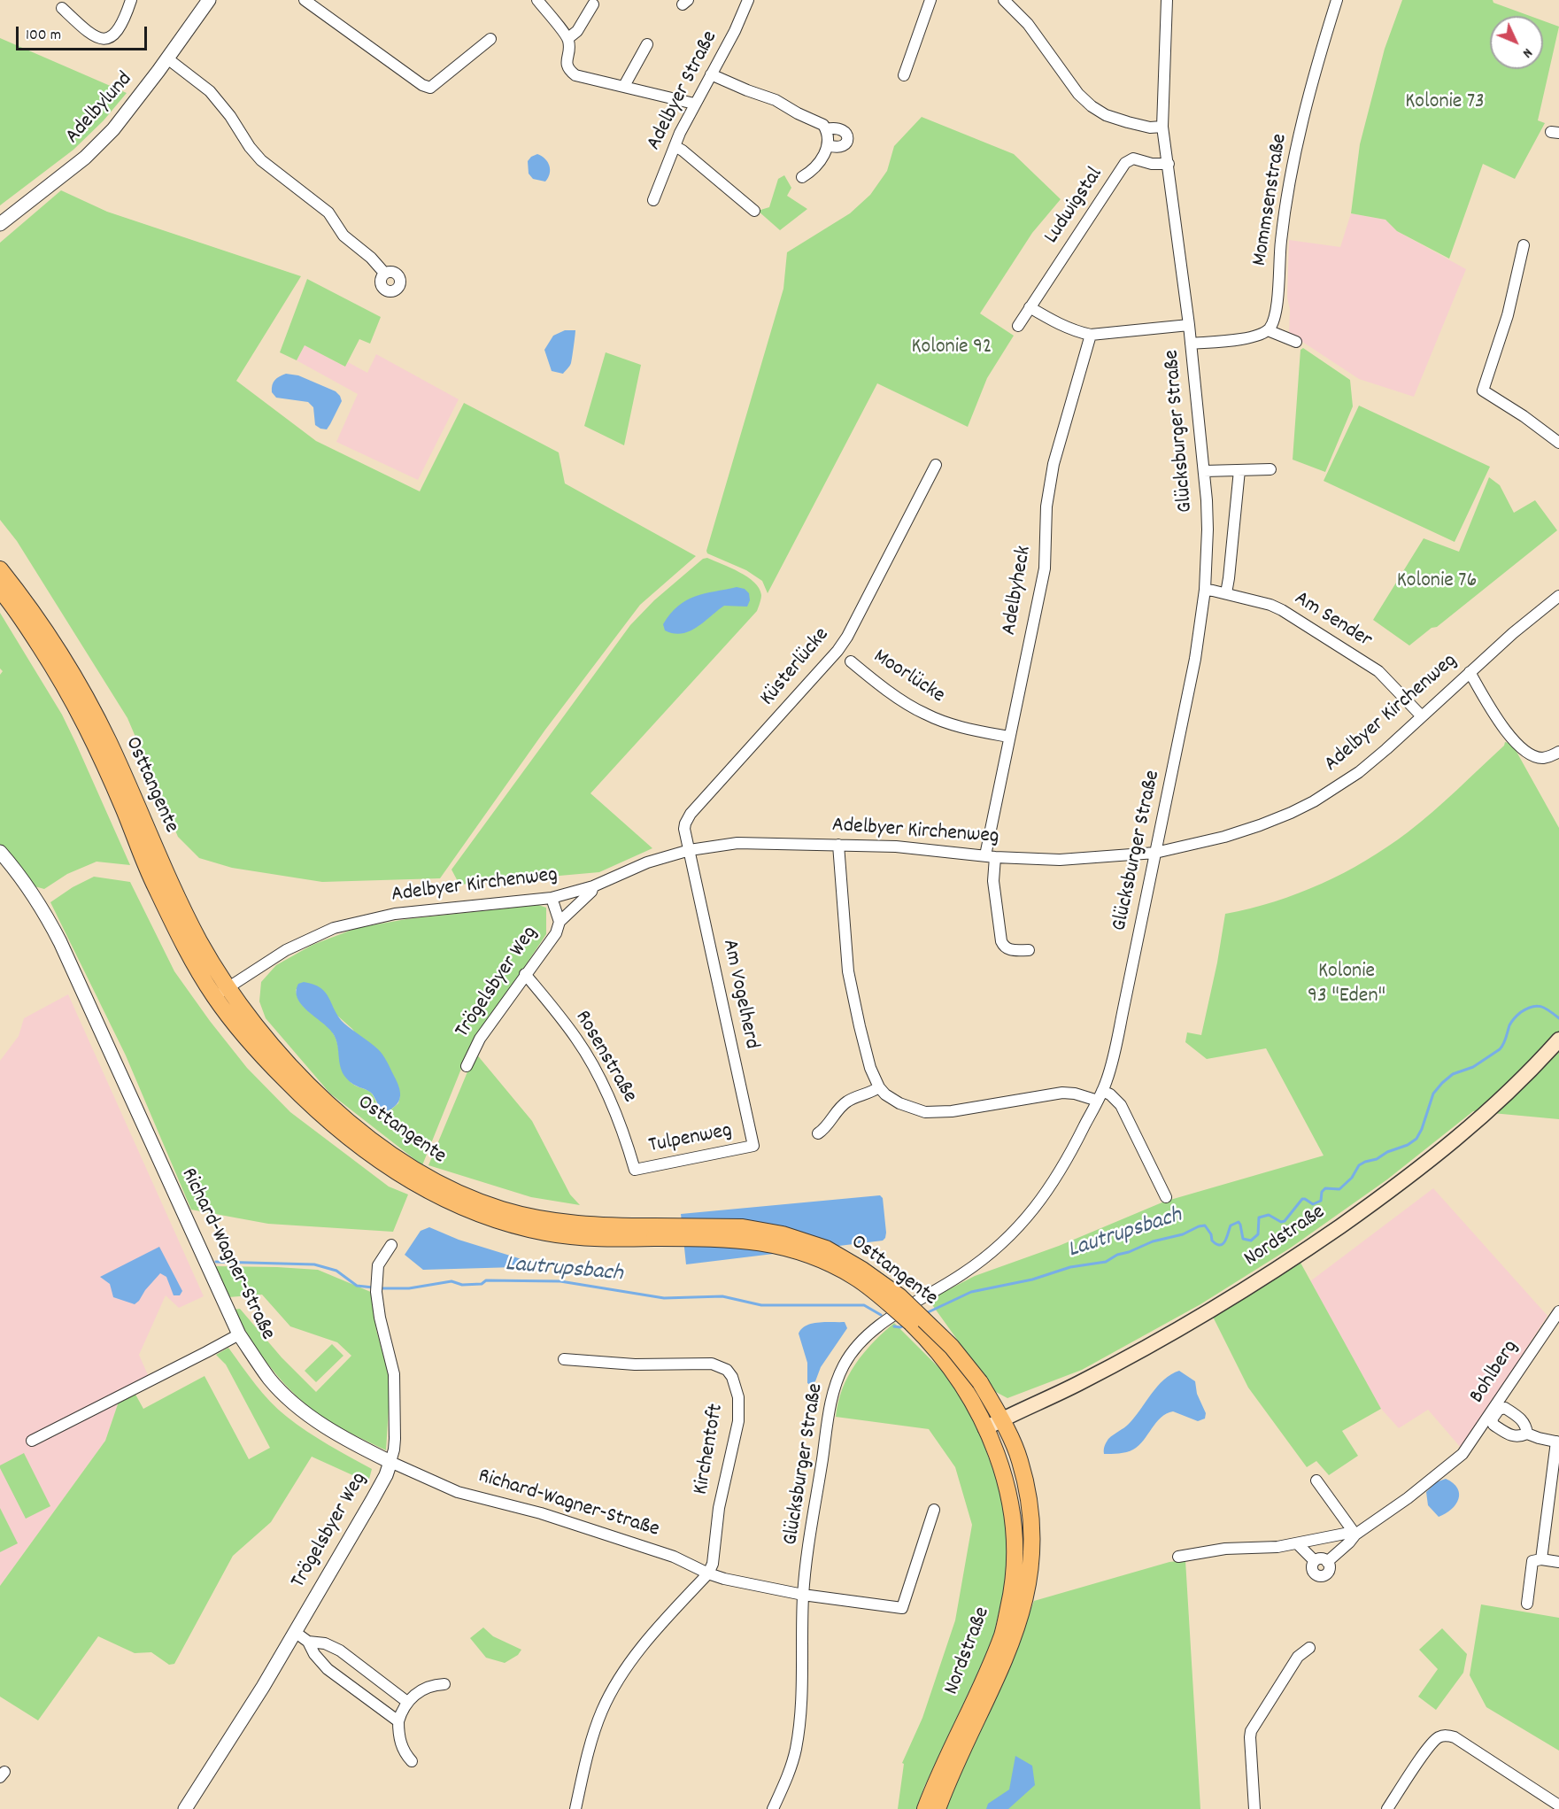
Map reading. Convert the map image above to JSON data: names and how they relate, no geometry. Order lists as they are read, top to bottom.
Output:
{
  "streets": {
    "main road": ["Osttangente", "Nordstraße"],
    "street": [
      "Adelbyer Straße",
      "Adelbylund",
      "Mommsenstraße",
      "Ludwigstal",
      "Glücksburger Straße",
      "Adelbyheck",
      "Am Sender",
      "Küsterlücke",
      "Moorlücke",
      "Adelbyer Kirchenweg",
      "Trögelsbyer Weg",
      "Am Vogelherd",
      "Rosenstraße",
      "Tulpenweg",
      "Richard-Wagner-Straße",
      "Bohlberg",
      "Kirchentoft"
    ]
  },
  "crossings": [
    ["Ludwigstal", "Glücksburger Straße"],
    ["Glücksburger Straße", "Am Sender"],
    ["Glücksburger Straße", "Adelbyer Kirchenweg"],
    ["Glücksburger Straße", "Richard-Wagner-Straße"],
    ["Adelbyheck", "Moorlücke"],
    ["Adelbyheck", "Adelbyer Kirchenweg"],
    ["Am Sender", "Adelbyer Kirchenweg"],
    ["Küsterlücke", "Adelbyer Kirchenweg"],
    ["Küsterlücke", "Am Vogelherd"],
    ["Adelbyer Kirchenweg", "Osttangente"],
    ["Adelbyer Kirchenweg", "Trögelsbyer Weg"],
    ["Adelbyer Kirchenweg", "Am Vogelherd"],
    ["Osttangente", "Nordstraße"],
    ["Trögelsbyer Weg", "Rosenstraße"],
    ["Trögelsbyer Weg", "Richard-Wagner-Straße"],
    ["Am Vogelherd", "Tulpenweg"],
    ["Rosenstraße", "Tulpenweg"],
    ["Richard-Wagner-Straße", "Kirchentoft"]
  ],
  "water": ["Lautrupsbach"],
  "parks": [
    "Kolonie 73",
    "Kolonie 92",
    "Kolonie 76",
    "Kolonie 93 \"Eden\""
  ],
  "scale_bar": "100 m",
  "north": "bottom right"
}
